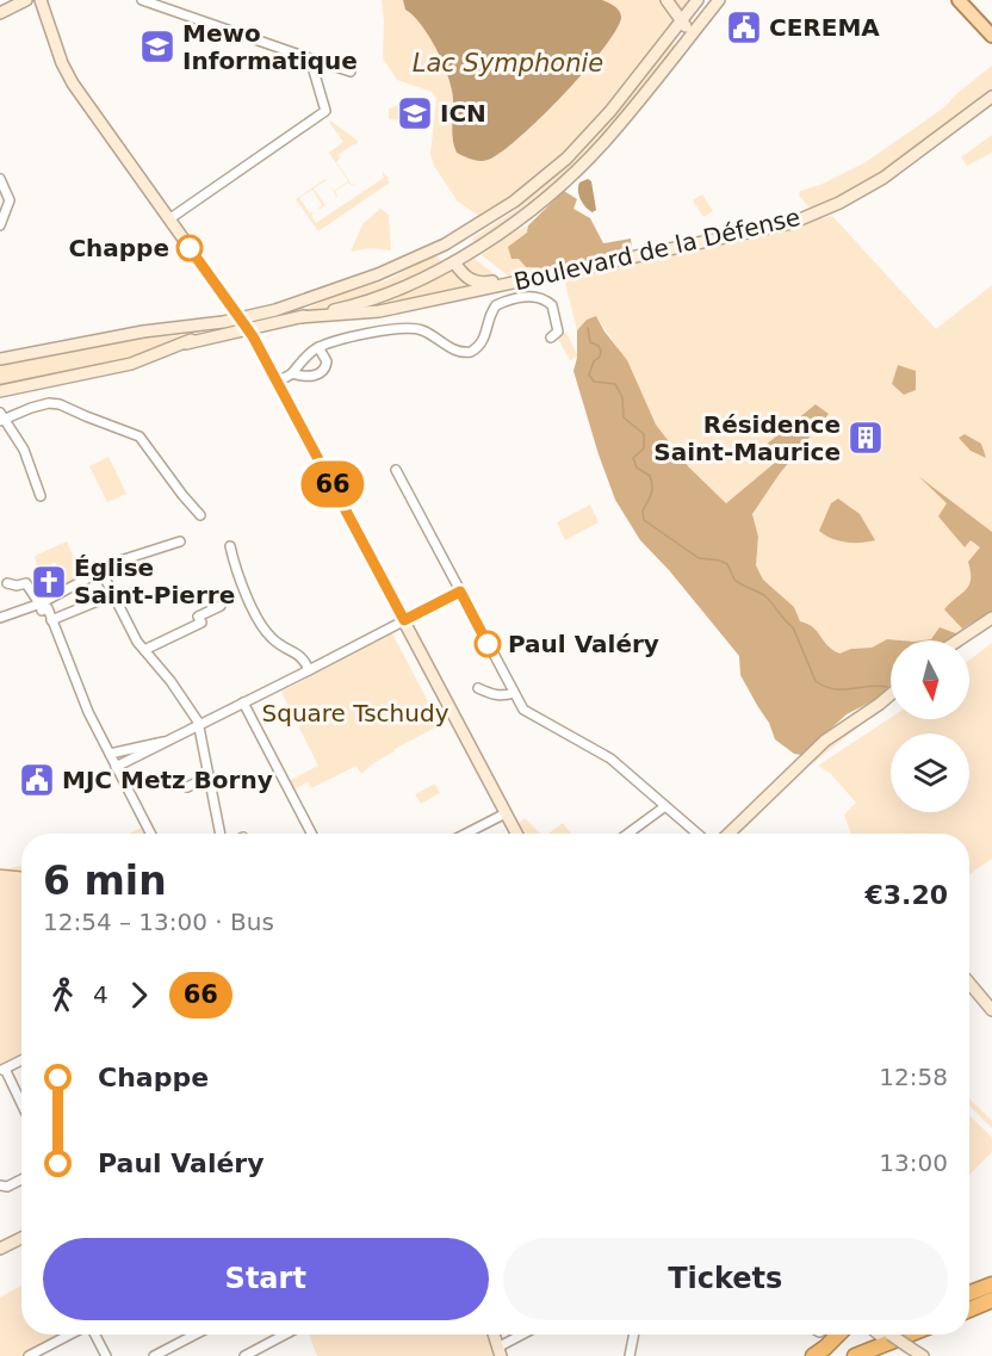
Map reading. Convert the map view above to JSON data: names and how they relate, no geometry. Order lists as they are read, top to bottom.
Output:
{
  "streets": {
    "main road": ["Boulevard de la Défense"]
  },
  "water": ["Lac Symphonie"],
  "parks": ["Square Tschudy"],
  "places": {
    "public building": ["CEREMA", "MJC Metz Borny"],
    "school or university": ["Mewo Informatique", "ICN"],
    "other": ["Chappe", "Paul Valéry"],
    "building": ["Résidence Saint-Maurice"],
    "church": ["Église Saint-Pierre"]
  },
  "lines": ["bus line 66"],
  "north": "bottom",
  "page": {
    "on_map": "66",
    "heading": ["6 min", "12:54 – 13:00 · Bus", "€3.20"],
    "legs": ["4", "66"],
    "list": [
      {
        "name": "Chappe",
        "value": "12:58"
      },
      {
        "name": "Paul Valéry",
        "value": "13:00"
      }
    ],
    "buttons": ["Start", "Tickets"]
  }
}
